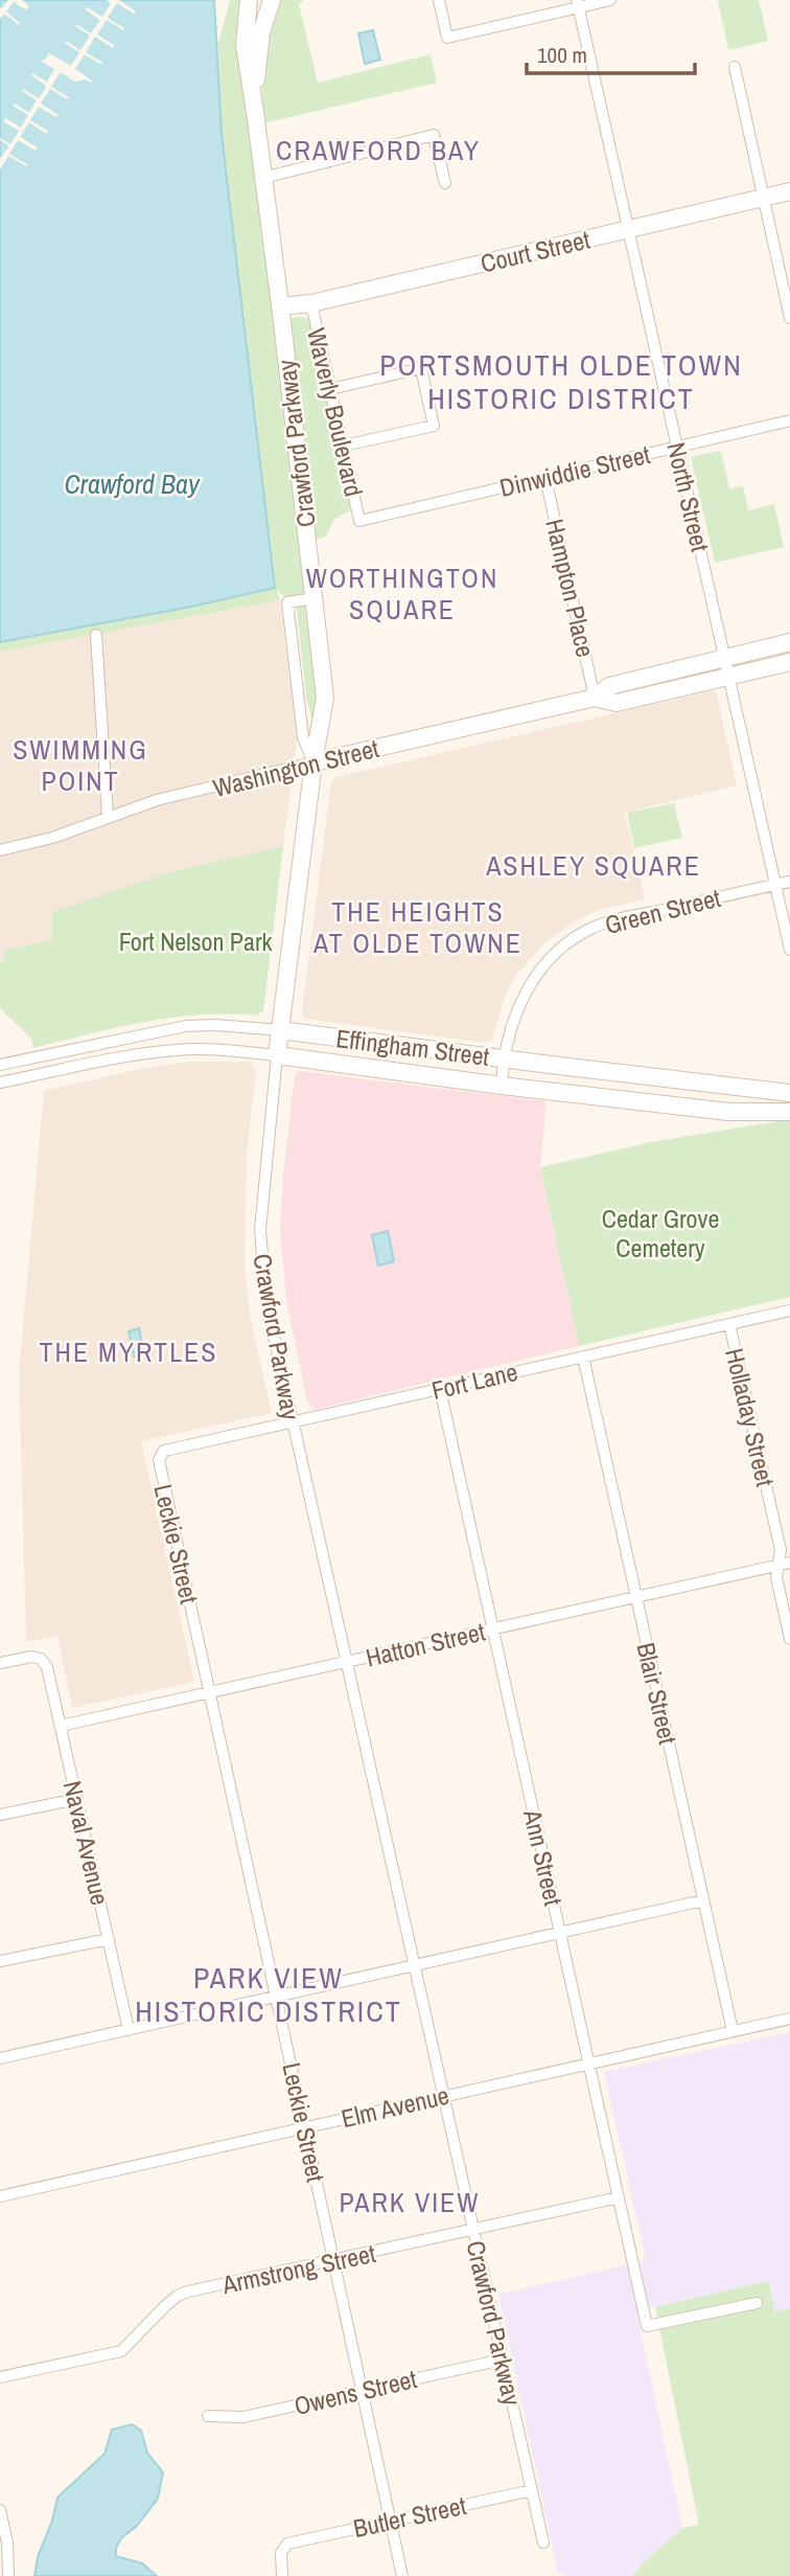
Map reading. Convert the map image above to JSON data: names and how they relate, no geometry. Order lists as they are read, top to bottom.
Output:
{
  "streets": {
    "main road": [
      "Court Street",
      "Crawford Parkway",
      "Washington Street",
      "Effingham Street"
    ],
    "street": [
      "Waverly Boulevard",
      "Dinwiddie Street",
      "North Street",
      "Hampton Place",
      "Green Street",
      "Fort Lane",
      "Holladay Street",
      "Leckie Street",
      "Hatton Street",
      "Blair Street",
      "Naval Avenue",
      "Ann Street",
      "Elm Avenue",
      "Armstrong Street",
      "Owens Street",
      "Butler Street"
    ]
  },
  "crossings": [
    ["Court Street", "Waverly Boulevard"],
    ["Court Street", "Crawford Parkway"],
    ["Court Street", "North Street"],
    ["Waverly Boulevard", "Dinwiddie Street"],
    ["Crawford Parkway", "Washington Street"],
    ["Crawford Parkway", "Effingham Street"],
    ["Crawford Parkway", "Fort Lane"],
    ["Crawford Parkway", "Hatton Street"],
    ["Crawford Parkway", "Elm Avenue"],
    ["Crawford Parkway", "Armstrong Street"],
    ["Crawford Parkway", "Owens Street"],
    ["Crawford Parkway", "Butler Street"],
    ["Dinwiddie Street", "North Street"],
    ["Dinwiddie Street", "Hampton Place"],
    ["North Street", "Washington Street"],
    ["North Street", "Green Street"],
    ["Hampton Place", "Washington Street"],
    ["Green Street", "Effingham Street"],
    ["Fort Lane", "Holladay Street"],
    ["Fort Lane", "Leckie Street"],
    ["Fort Lane", "Blair Street"],
    ["Fort Lane", "Ann Street"],
    ["Holladay Street", "Hatton Street"],
    ["Leckie Street", "Hatton Street"],
    ["Leckie Street", "Elm Avenue"],
    ["Leckie Street", "Armstrong Street"],
    ["Leckie Street", "Owens Street"],
    ["Leckie Street", "Butler Street"],
    ["Hatton Street", "Blair Street"],
    ["Hatton Street", "Naval Avenue"],
    ["Hatton Street", "Ann Street"],
    ["Blair Street", "Elm Avenue"],
    ["Ann Street", "Elm Avenue"],
    ["Ann Street", "Armstrong Street"]
  ],
  "districts": [
    "CRAWFORD BAY",
    "PORTSMOUTH OLDE TOWN HISTORIC DISTRICT",
    "WORTHINGTON SQUARE",
    "SWIMMING POINT",
    "ASHLEY SQUARE",
    "THE HEIGHTS AT OLDE TOWNE",
    "THE MYRTLES",
    "PARK VIEW HISTORIC DISTRICT",
    "PARK VIEW"
  ],
  "water": ["Crawford Bay"],
  "parks": ["Fort Nelson Park", "Cedar Grove Cemetery"],
  "scale_bar": "100 m"
}
